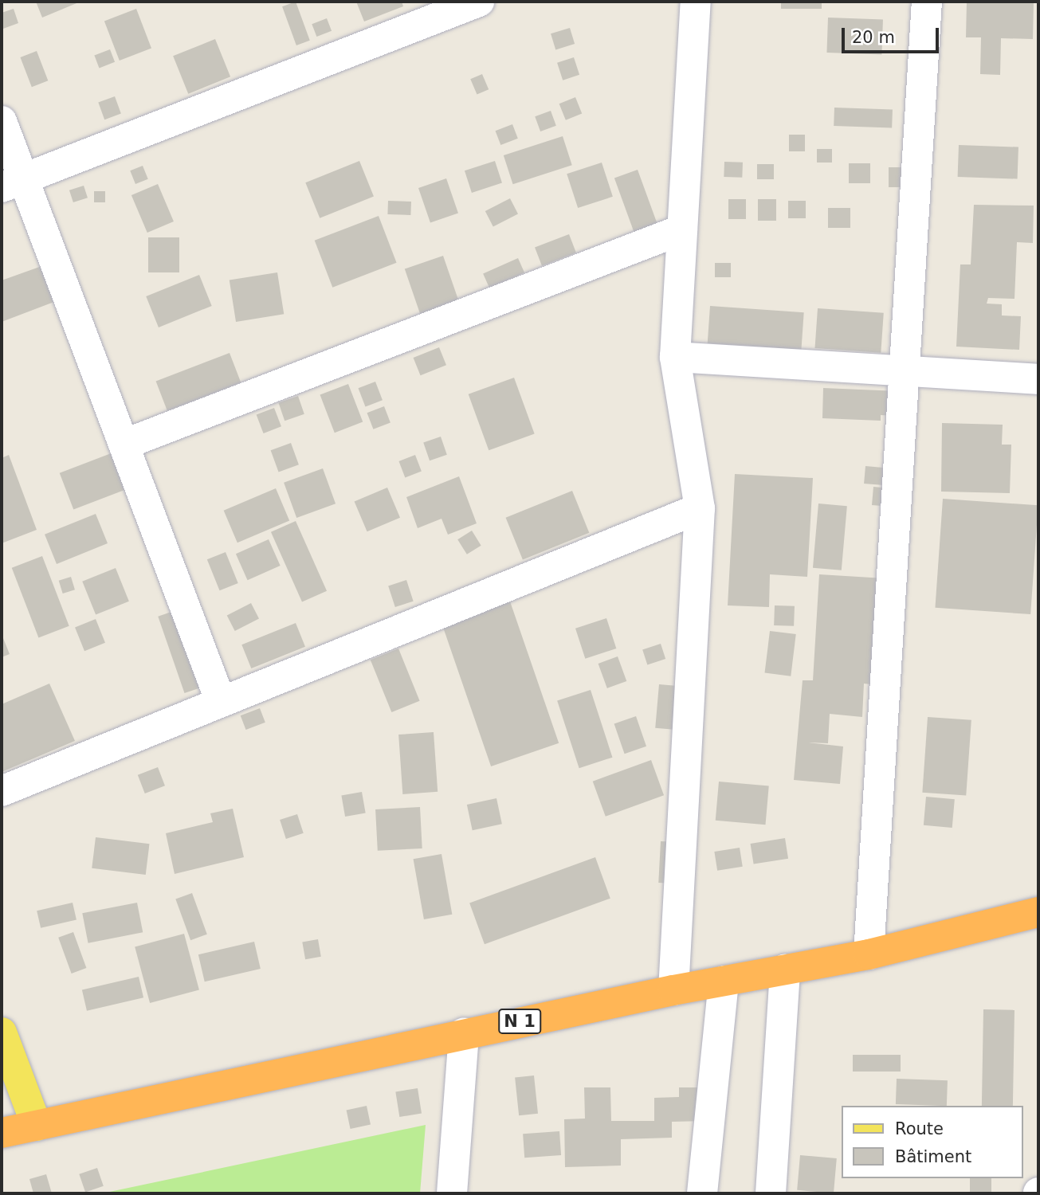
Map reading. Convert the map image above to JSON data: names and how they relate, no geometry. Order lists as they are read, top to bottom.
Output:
{
  "streets": {
    "highway": ["N 1"]
  },
  "legend": ["Route", "Bâtiment"],
  "scale_bar": "20 m"
}
